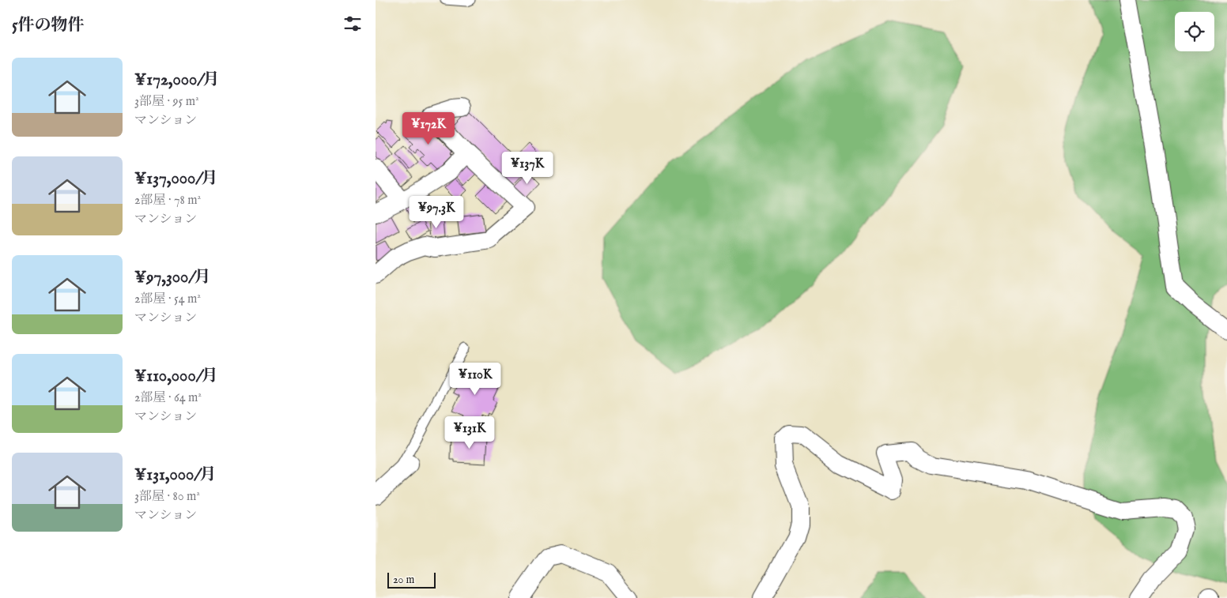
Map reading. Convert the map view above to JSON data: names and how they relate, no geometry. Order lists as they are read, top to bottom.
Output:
{
  "scale_bar": "20 m",
  "page": {
    "heading": "5件の物件",
    "list": [
      {
        "name": "¥172,000/月",
        "note": "3部屋 · 95 m² · マンション"
      },
      {
        "name": "¥137,000/月",
        "note": "2部屋 · 78 m² · マンション"
      },
      {
        "name": "¥97,300/月",
        "note": "2部屋 · 54 m² · マンション"
      },
      {
        "name": "¥110,000/月",
        "note": "2部屋 · 64 m² · マンション"
      },
      {
        "name": "¥131,000/月",
        "note": "3部屋 · 80 m² · マンション"
      }
    ],
    "price": [
      "¥172K",
      "¥137K",
      "¥97.3K",
      "¥110K",
      "¥131K"
    ],
    "scale": "20 m"
  }
}
